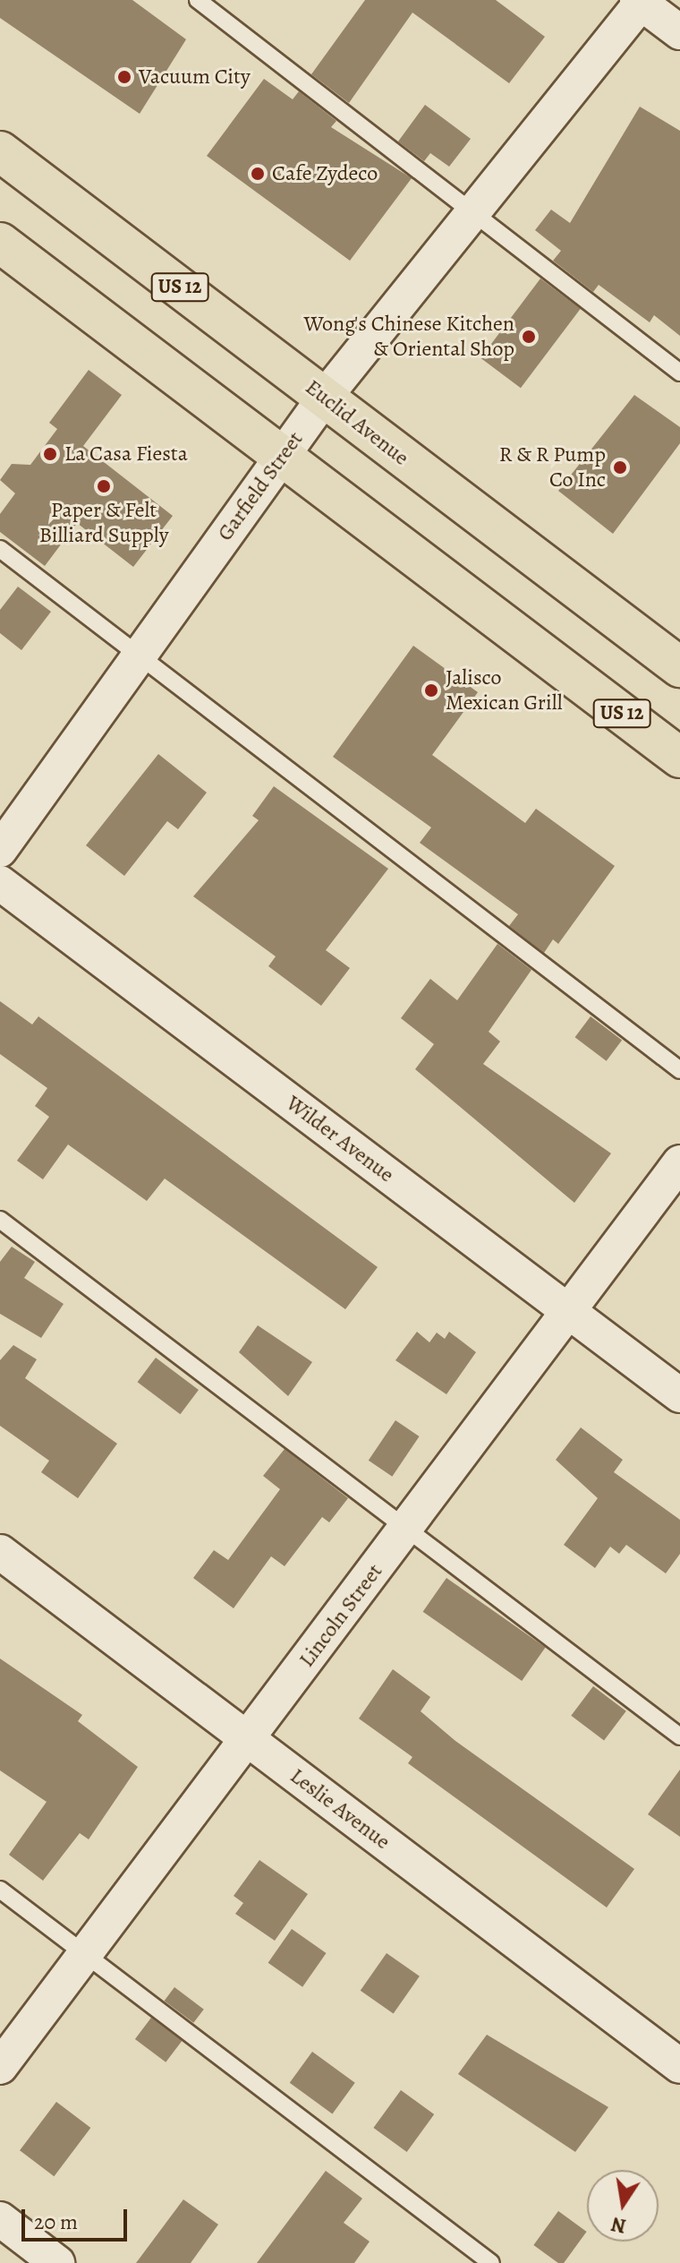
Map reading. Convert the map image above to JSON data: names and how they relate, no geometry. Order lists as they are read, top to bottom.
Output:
{
  "streets": {
    "highway": ["US 12", "Euclid Avenue"],
    "street": [
      "Garfield Street",
      "Wilder Avenue",
      "Lincoln Street",
      "Leslie Avenue"
    ]
  },
  "crossings": [
    ["US 12", "Garfield Street"],
    ["Euclid Avenue", "Garfield Street"],
    ["Wilder Avenue", "Lincoln Street"],
    ["Lincoln Street", "Leslie Avenue"]
  ],
  "places": [
    "Vacuum City",
    "Cafe Zydeco",
    "Wong's Chinese Kitchen & Oriental Shop",
    "La Casa Fiesta",
    "R & R Pump Co Inc",
    "Paper & Felt Billiard Supply",
    "Jalisco Mexican Grill"
  ],
  "scale_bar": "20 m",
  "north": "bottom"
}
